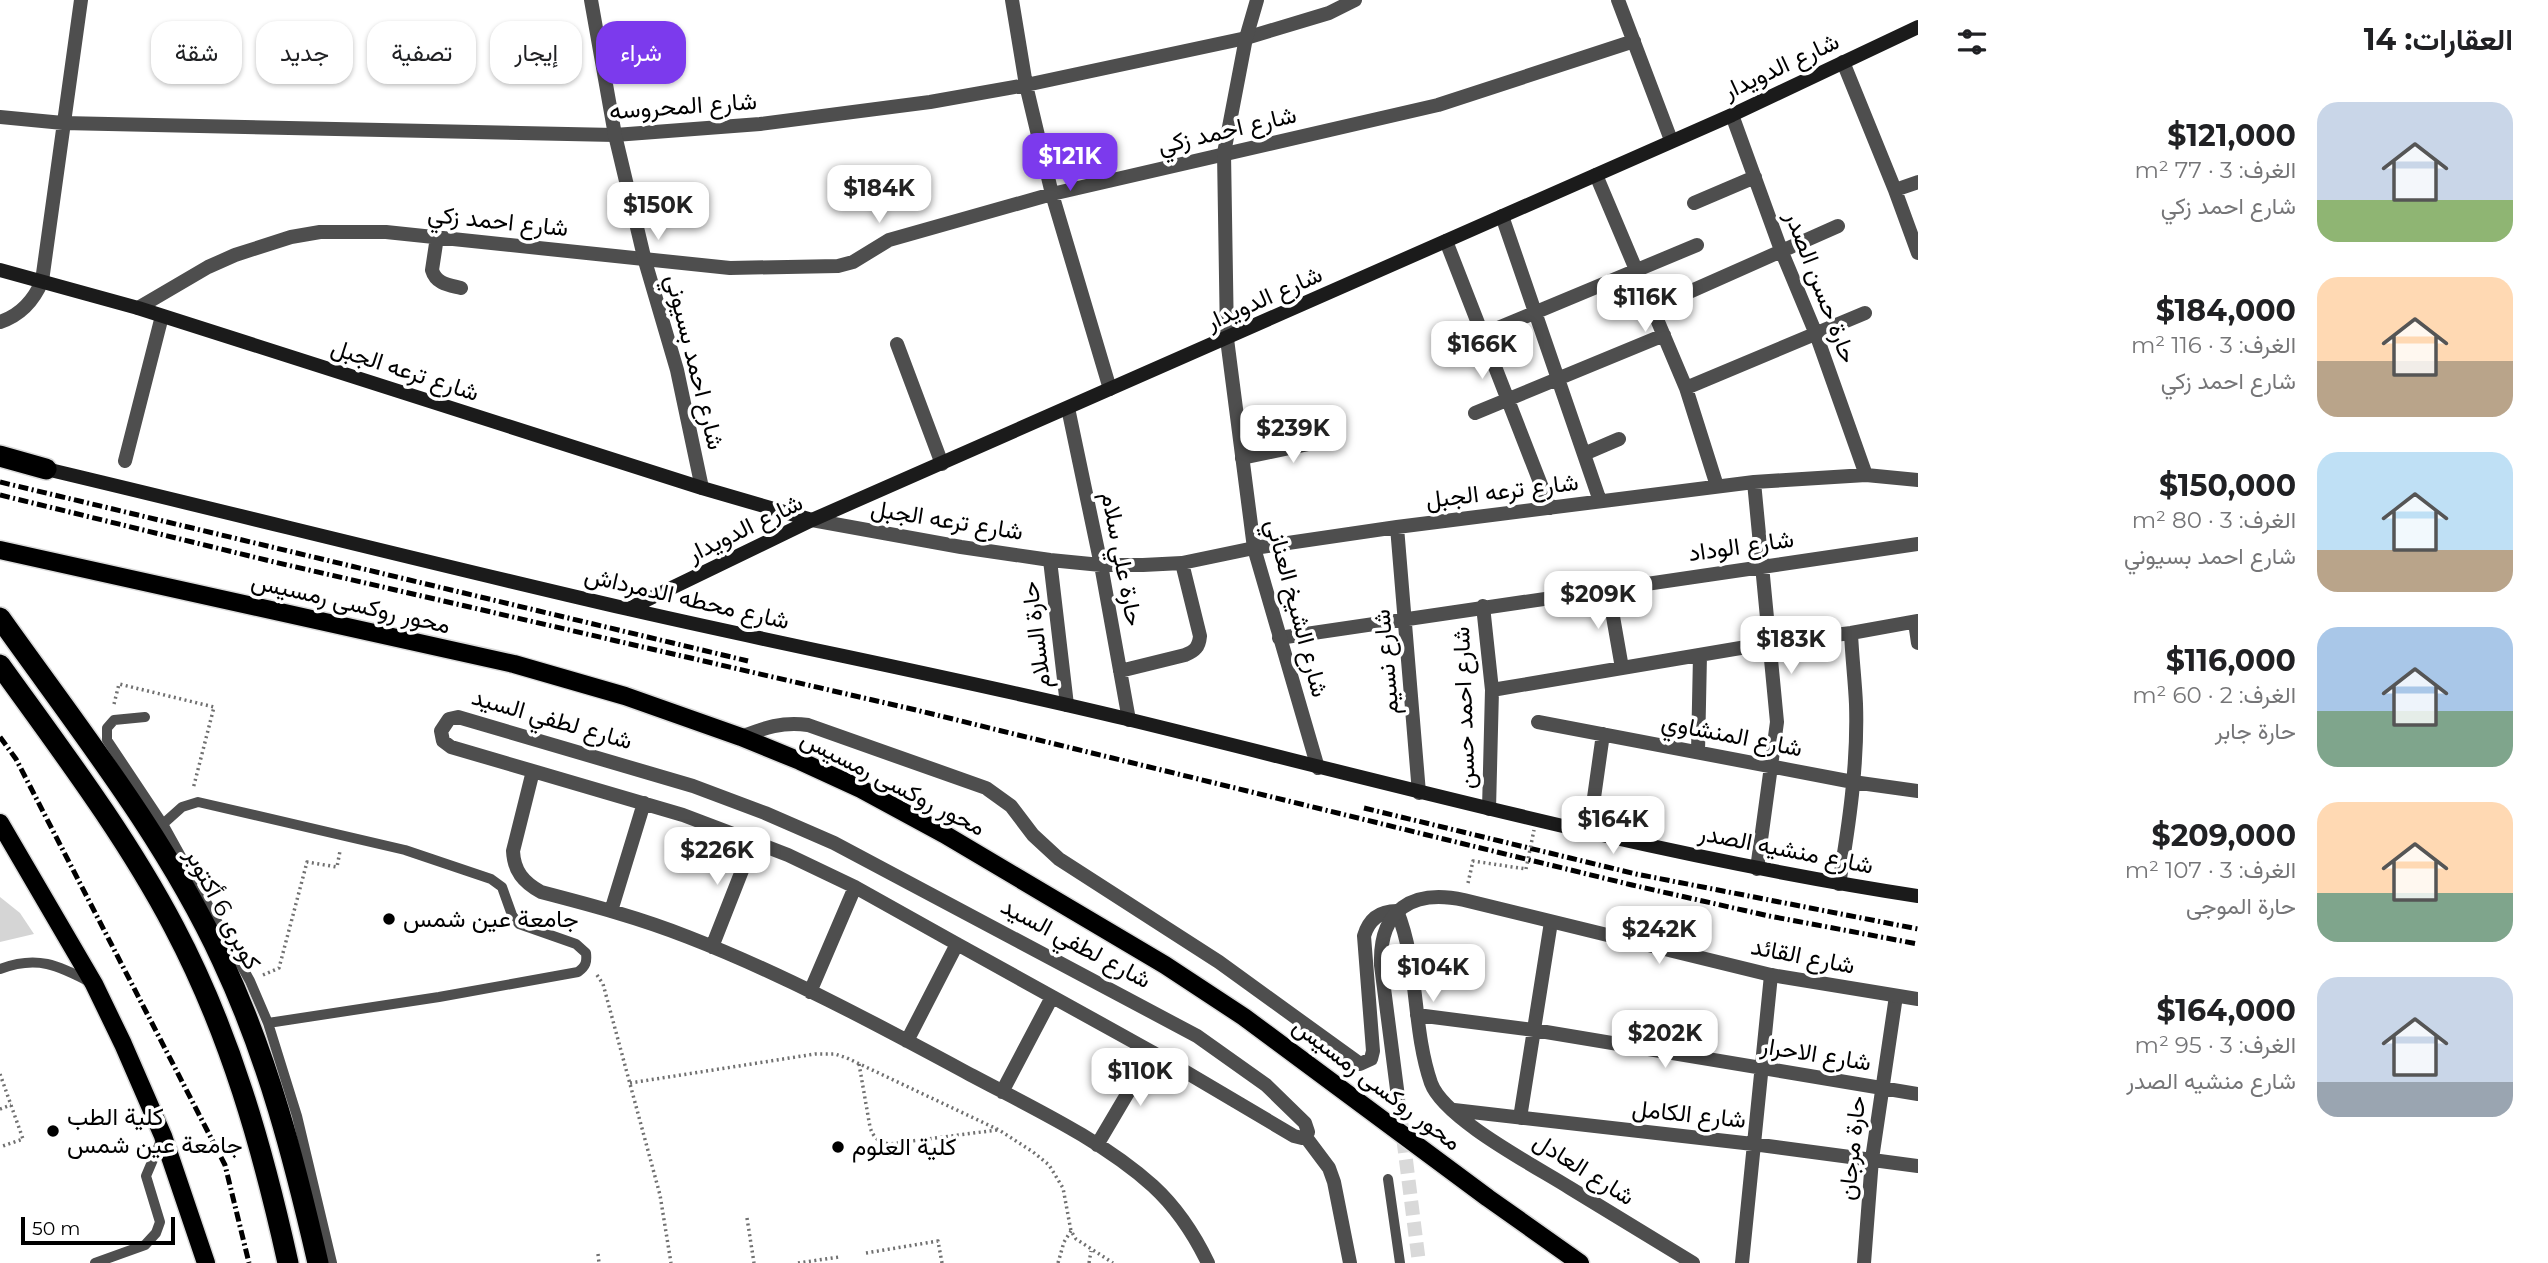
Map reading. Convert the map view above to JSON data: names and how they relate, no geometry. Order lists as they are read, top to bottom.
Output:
{
  "streets": {
    "highway": ["كوبرى 6 أكتوبر"],
    "main road": [
      "شارع الدويدار",
      "شارع ترعه الجبل",
      "شارع محطه الدمرداش",
      "محور روكسى رمسيس",
      "شارع منشيه الصدر"
    ],
    "street": [
      "شارع المحروسه",
      "شارع احمد زكي",
      "حارة حسن الصدر",
      "شارع احمد بسيوني",
      "شارع الوداد",
      "حارة علي سلام",
      "شارع الشيخ العناني",
      "حارة السلام",
      "شارع نسيم",
      "شارع احمد حسن",
      "شارع لطفي السيد",
      "شارع المنشاوي",
      "شارع القائد",
      "شارع الاحرار",
      "شارع الكامل",
      "حارة مرجان",
      "شارع العادل"
    ]
  },
  "crossings": [
    ["شارع الدويدار", "حارة حسن الصدر"],
    ["شارع الدويدار", "شارع ترعه الجبل"],
    ["شارع الدويدار", "حارة علي سلام"],
    ["شارع الدويدار", "شارع محطه الدمرداش"],
    ["شارع الدويدار", "شارع الشيخ العناني"],
    ["شارع المحروسه", "شارع احمد بسيوني"],
    ["شارع المحروسه", "شارع الشيخ العناني"],
    ["شارع احمد زكي", "شارع احمد بسيوني"],
    ["شارع احمد زكي", "شارع ترعه الجبل"],
    ["شارع احمد زكي", "شارع الشيخ العناني"],
    ["حارة حسن الصدر", "شارع ترعه الجبل"],
    ["شارع احمد بسيوني", "شارع ترعه الجبل"],
    ["شارع ترعه الجبل", "حارة علي سلام"],
    ["شارع ترعه الجبل", "شارع الشيخ العناني"],
    ["شارع ترعه الجبل", "حارة السلام"],
    ["شارع ترعه الجبل", "شارع نسيم"],
    ["شارع الوداد", "شارع الشيخ العناني"],
    ["شارع الوداد", "شارع نسيم"],
    ["شارع الوداد", "شارع احمد حسن"],
    ["حارة علي سلام", "شارع محطه الدمرداش"],
    ["شارع محطه الدمرداش", "شارع الشيخ العناني"],
    ["شارع محطه الدمرداش", "حارة السلام"],
    ["شارع محطه الدمرداش", "شارع منشيه الصدر"],
    ["محور روكسى رمسيس", "شارع القائد"],
    ["شارع الشيخ العناني", "شارع منشيه الصدر"],
    ["شارع نسيم", "شارع منشيه الصدر"],
    ["شارع احمد حسن", "شارع منشيه الصدر"],
    ["شارع القائد", "حارة مرجان"],
    ["شارع القائد", "شارع العادل"],
    ["شارع الاحرار", "حارة مرجان"],
    ["شارع الاحرار", "شارع العادل"],
    ["شارع الكامل", "حارة مرجان"],
    ["شارع الكامل", "شارع العادل"]
  ],
  "places": ["جامعة عين شمس", "كلية الطب جامعة عين شمس", "كلية العلوم"],
  "scale_bar": "50 m",
  "page": {
    "heading": "العقارات: 14",
    "chip": [
      "شراء",
      "إيجار",
      "تصفية",
      "جديد",
      "شقة"
    ],
    "list": [
      {
        "name": "$121,000",
        "note": "الغرف: 3 · 77 m² · شارع احمد زكي"
      },
      {
        "name": "$184,000",
        "note": "الغرف: 3 · 116 m² · شارع احمد زكي"
      },
      {
        "name": "$150,000",
        "note": "الغرف: 3 · 80 m² · شارع احمد بسيوني"
      },
      {
        "name": "$116,000",
        "note": "الغرف: 2 · 60 m² · حارة جابر"
      },
      {
        "name": "$209,000",
        "note": "الغرف: 3 · 107 m² · حارة الموجى"
      },
      {
        "name": "$164,000",
        "note": "الغرف: 3 · 95 m² · شارع منشيه الصدر"
      }
    ],
    "price": [
      "$121K",
      "$184K",
      "$150K",
      "$116K",
      "$166K",
      "$239K",
      "$209K",
      "$183K",
      "$164K",
      "$226K",
      "$242K",
      "$104K",
      "$202K",
      "$110K"
    ],
    "scale": "50 m"
  }
}
